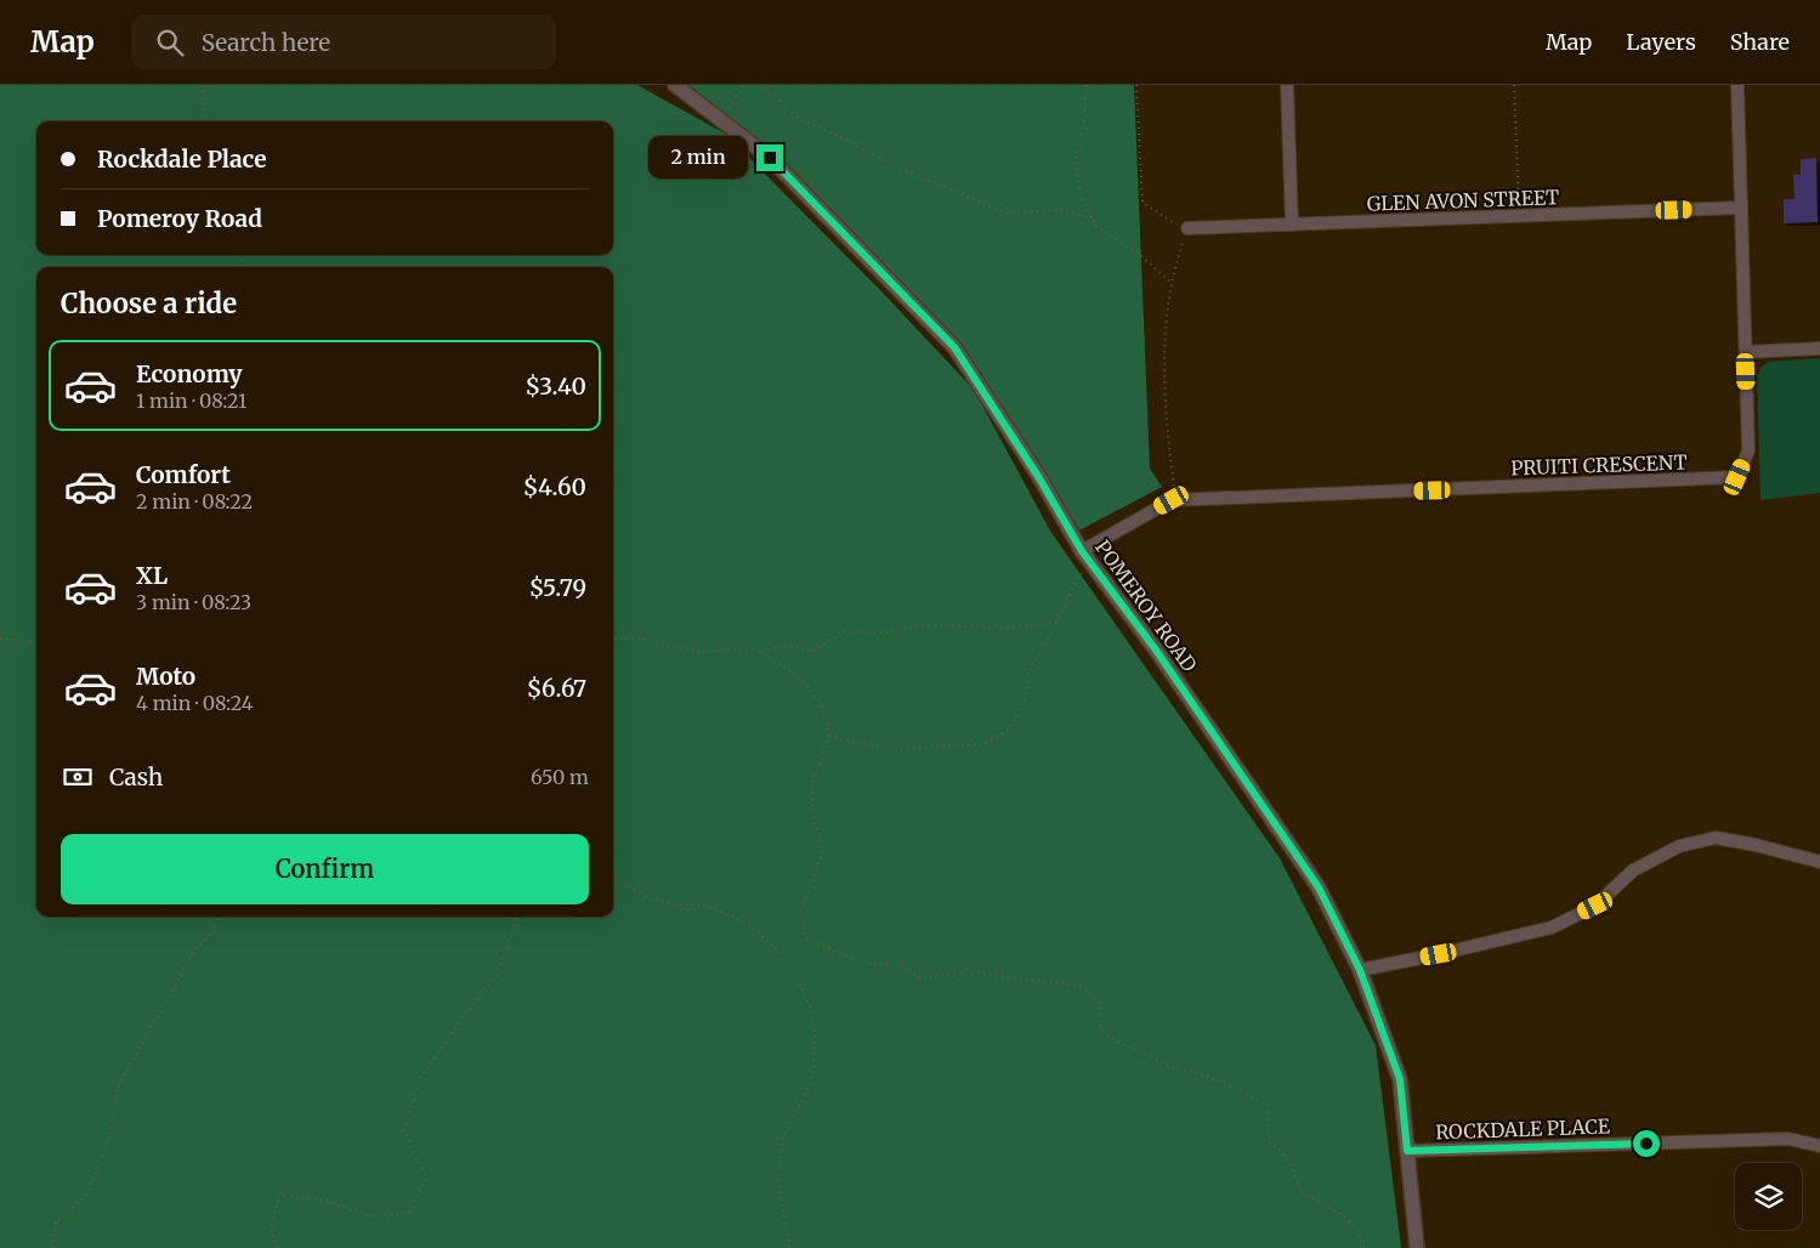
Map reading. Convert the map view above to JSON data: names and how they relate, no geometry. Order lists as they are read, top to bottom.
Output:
{
  "streets": {
    "street": [
      "GLEN AVON STREET",
      "PRUITI CRESCENT",
      "POMEROY ROAD",
      "ROCKDALE PLACE"
    ]
  },
  "crossings": [
    ["GLEN AVON STREET", "PRUITI CRESCENT"],
    ["PRUITI CRESCENT", "POMEROY ROAD"],
    ["POMEROY ROAD", "ROCKDALE PLACE"]
  ],
  "page": {
    "header": "Map",
    "search": "Search here",
    "nav": ["Map", "Layers", "Share"],
    "banner": ["Rockdale Place", "Pomeroy Road"],
    "bubble": "2 min",
    "heading": "Choose a ride",
    "list": [
      {
        "name": "Economy",
        "note": "1 min · 08:21",
        "value": "$3.40"
      },
      {
        "name": "Comfort",
        "note": "2 min · 08:22",
        "value": "$4.60"
      },
      {
        "name": "XL",
        "note": "3 min · 08:23",
        "value": "$5.79"
      },
      {
        "name": "Moto",
        "note": "4 min · 08:24",
        "value": "$6.67"
      }
    ],
    "pay": ["Cash", "650 m"],
    "buttons": "Confirm"
  }
}
